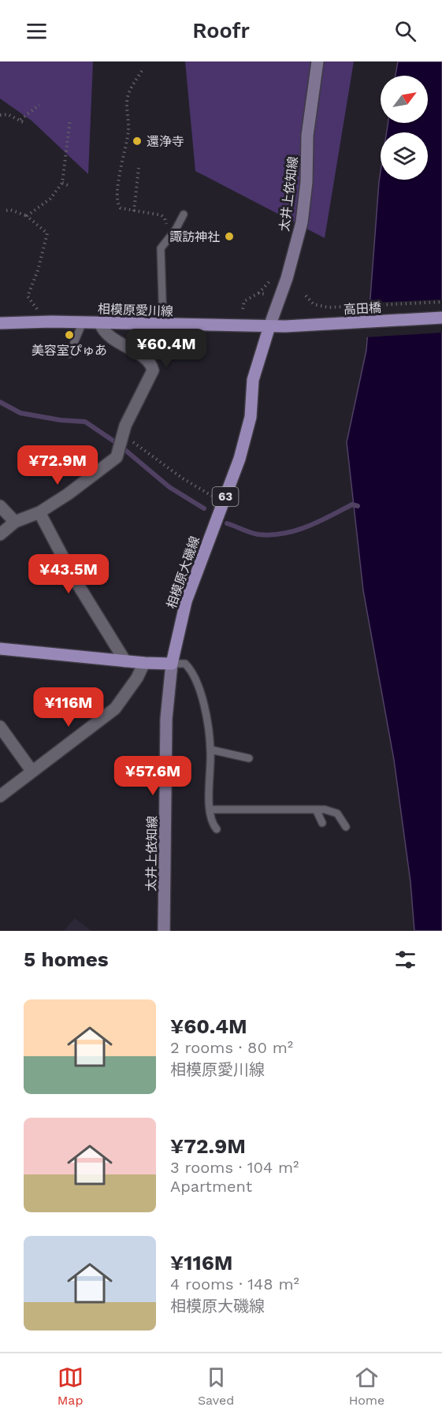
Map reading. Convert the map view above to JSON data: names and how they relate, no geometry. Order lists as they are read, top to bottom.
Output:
{
  "streets": {
    "main road": [
      "太井上依知線",
      "高田橋",
      "相模原愛川線",
      "63",
      "相模原大磯線"
    ]
  },
  "crossings": [
    ["太井上依知線", "高田橋"],
    ["太井上依知線", "相模原愛川線"],
    ["太井上依知線", "相模原大磯線"],
    ["高田橋", "相模原愛川線"],
    ["高田橋", "相模原大磯線"],
    ["相模原愛川線", "相模原大磯線"]
  ],
  "places": ["還浄寺", "諏訪神社", "美容室ぴゅあ"],
  "north": "top right",
  "page": {
    "header": "Roofr",
    "price": [
      "¥60.4M",
      "¥72.9M",
      "¥43.5M",
      "¥116M",
      "¥57.6M"
    ],
    "heading": "5 homes",
    "list": [
      {
        "name": "¥60.4M",
        "note": "2 rooms · 80 m² · 相模原愛川線"
      },
      {
        "name": "¥72.9M",
        "note": "3 rooms · 104 m² · Apartment"
      },
      {
        "name": "¥116M",
        "note": "4 rooms · 148 m² · 相模原大磯線"
      }
    ],
    "tabs": ["Map", "Saved", "Home"]
  }
}
